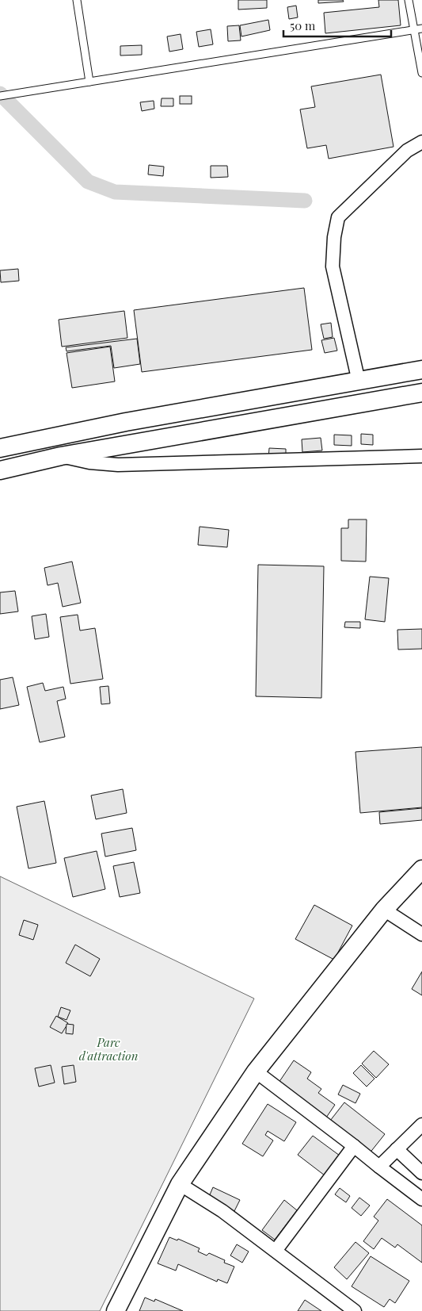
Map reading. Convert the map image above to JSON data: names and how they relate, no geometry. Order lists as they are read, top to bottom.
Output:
{
  "parks": ["Parc d'attraction"],
  "scale_bar": "50 m"
}
